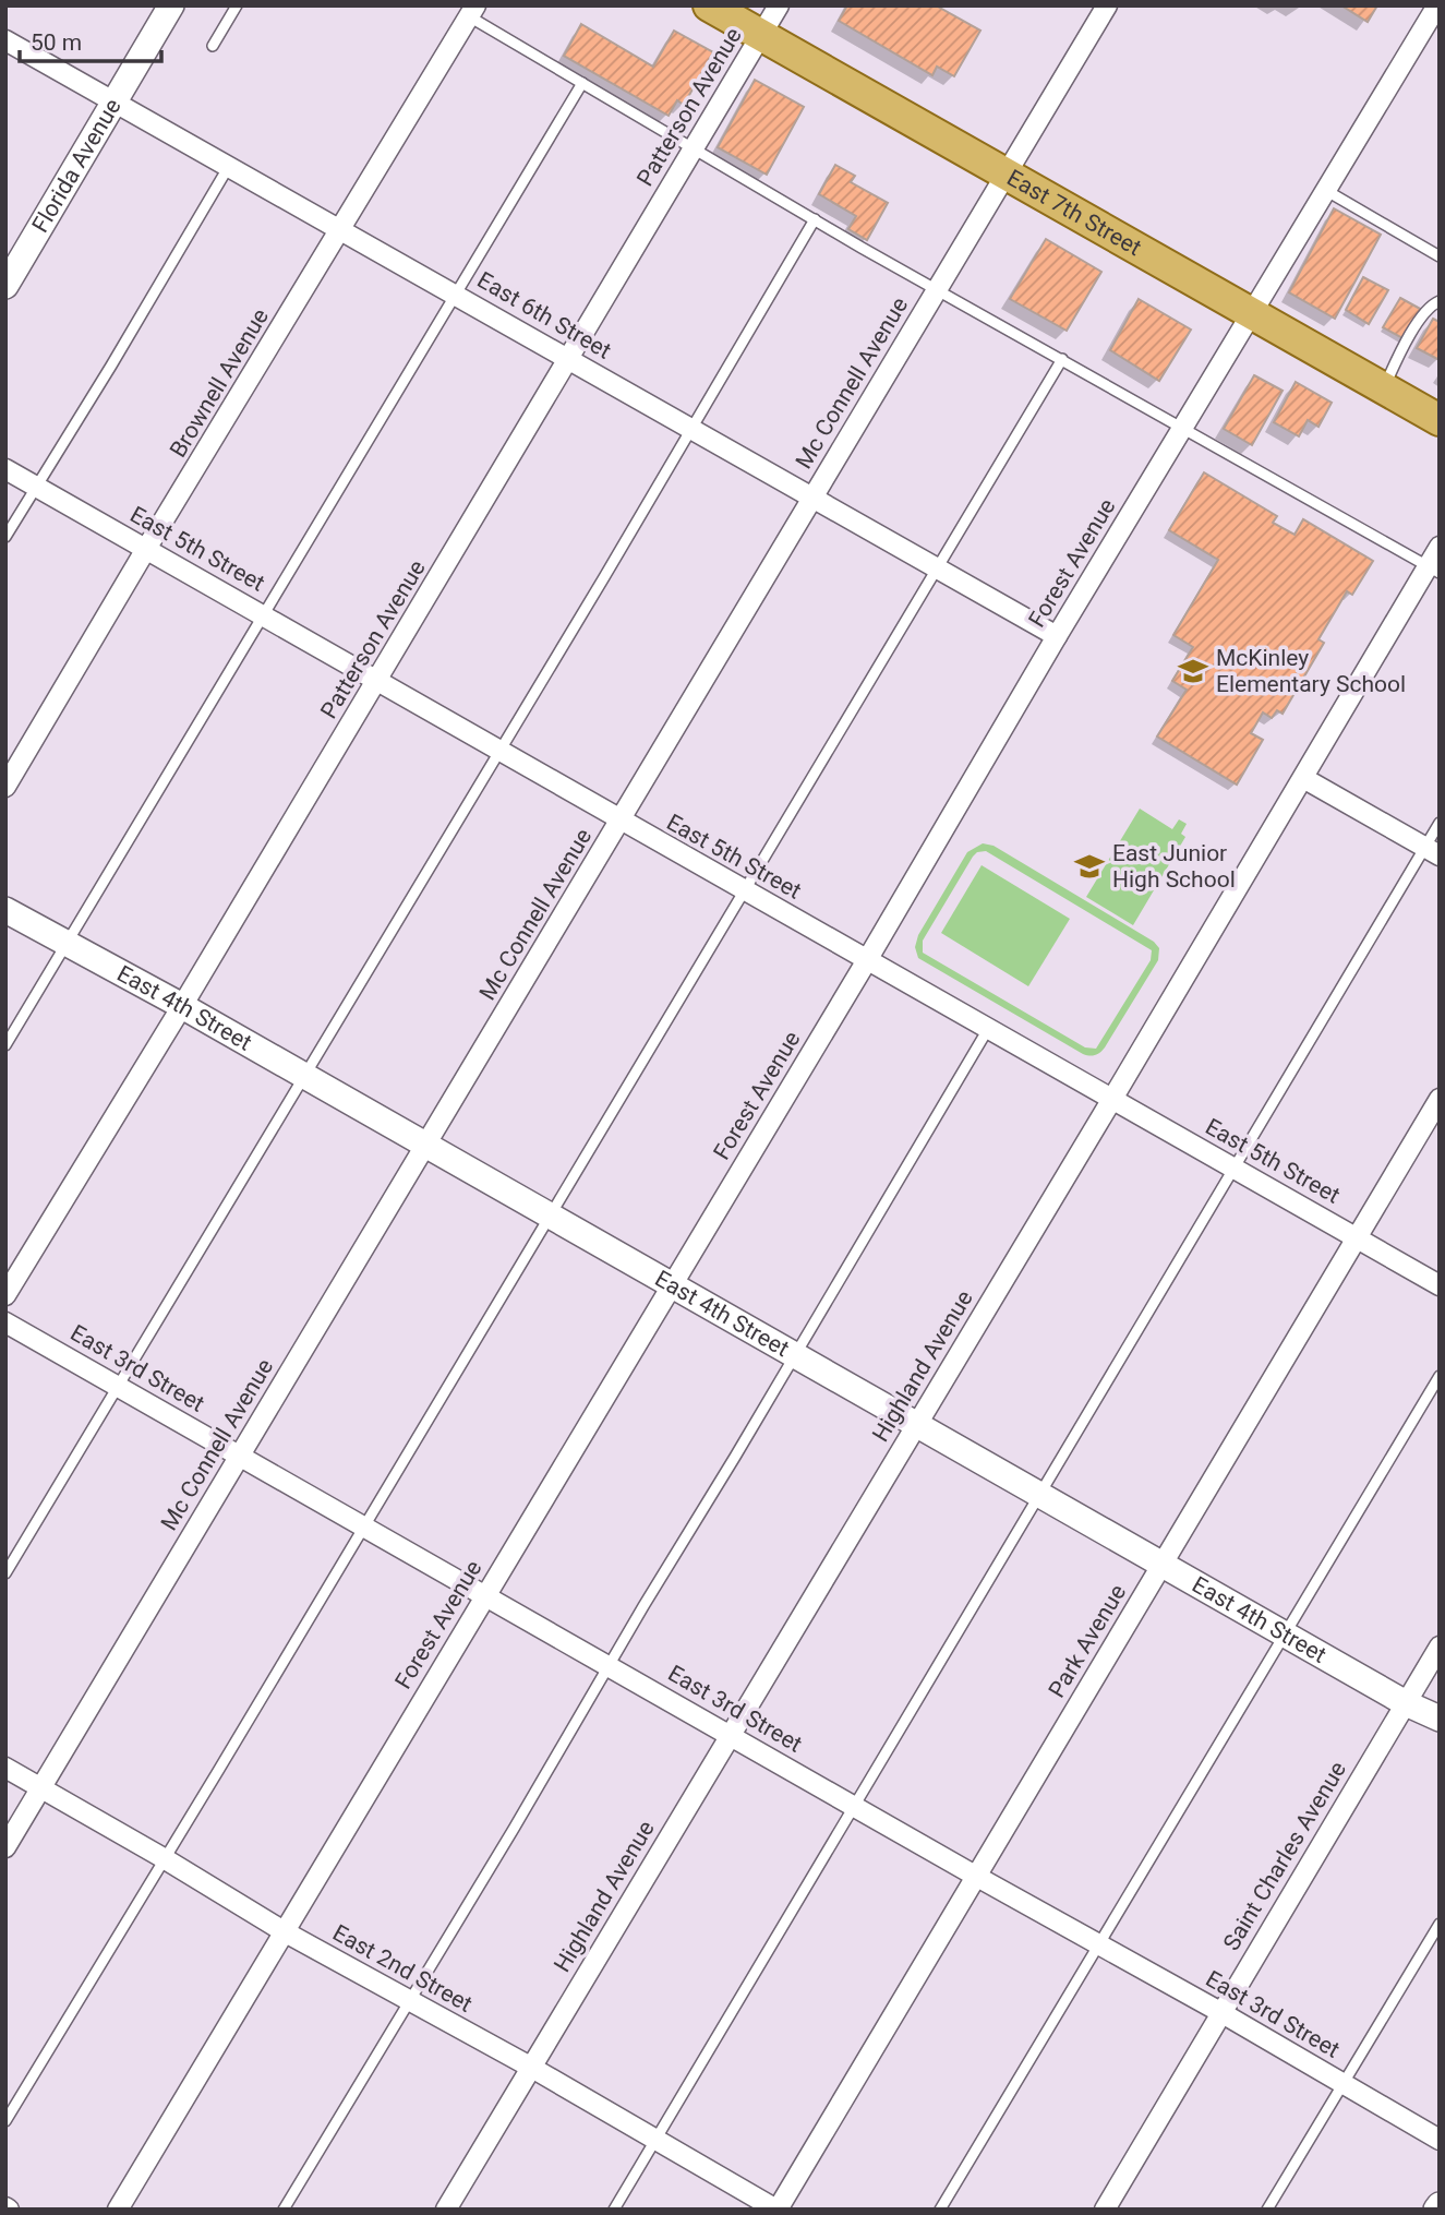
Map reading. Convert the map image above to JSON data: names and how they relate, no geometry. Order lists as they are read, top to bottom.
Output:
{
  "streets": {
    "main road": ["East 7th Street"],
    "street": [
      "Patterson Avenue",
      "Florida Avenue",
      "East 6th Street",
      "Brownell Avenue",
      "Mc Connell Avenue",
      "East 5th Street",
      "Forest Avenue",
      "East 4th Street",
      "Highland Avenue",
      "East 3rd Street",
      "Park Avenue",
      "Saint Charles Avenue",
      "East 2nd Street"
    ]
  },
  "crossings": [
    ["Patterson Avenue", "East 7th Street"],
    ["Patterson Avenue", "East 6th Street"],
    ["Patterson Avenue", "East 5th Street"],
    ["Patterson Avenue", "East 4th Street"],
    ["Florida Avenue", "East 6th Street"],
    ["East 7th Street", "Mc Connell Avenue"],
    ["East 7th Street", "Forest Avenue"],
    ["East 6th Street", "Brownell Avenue"],
    ["East 6th Street", "Mc Connell Avenue"],
    ["East 6th Street", "Forest Avenue"],
    ["Brownell Avenue", "East 5th Street"],
    ["Mc Connell Avenue", "East 5th Street"],
    ["Mc Connell Avenue", "East 4th Street"],
    ["Mc Connell Avenue", "East 3rd Street"],
    ["Mc Connell Avenue", "East 2nd Street"],
    ["East 5th Street", "Forest Avenue"],
    ["East 5th Street", "Highland Avenue"],
    ["East 5th Street", "Park Avenue"],
    ["Forest Avenue", "East 4th Street"],
    ["Forest Avenue", "East 3rd Street"],
    ["Forest Avenue", "East 2nd Street"],
    ["East 4th Street", "Highland Avenue"],
    ["East 4th Street", "Park Avenue"],
    ["East 4th Street", "Saint Charles Avenue"],
    ["Highland Avenue", "East 3rd Street"],
    ["Highland Avenue", "East 2nd Street"],
    ["East 3rd Street", "Park Avenue"],
    ["East 3rd Street", "Saint Charles Avenue"],
    ["Park Avenue", "East 2nd Street"]
  ],
  "places": {
    "school or university": ["McKinley Elementary School", "East Junior High School"]
  },
  "scale_bar": "50 m"
}
